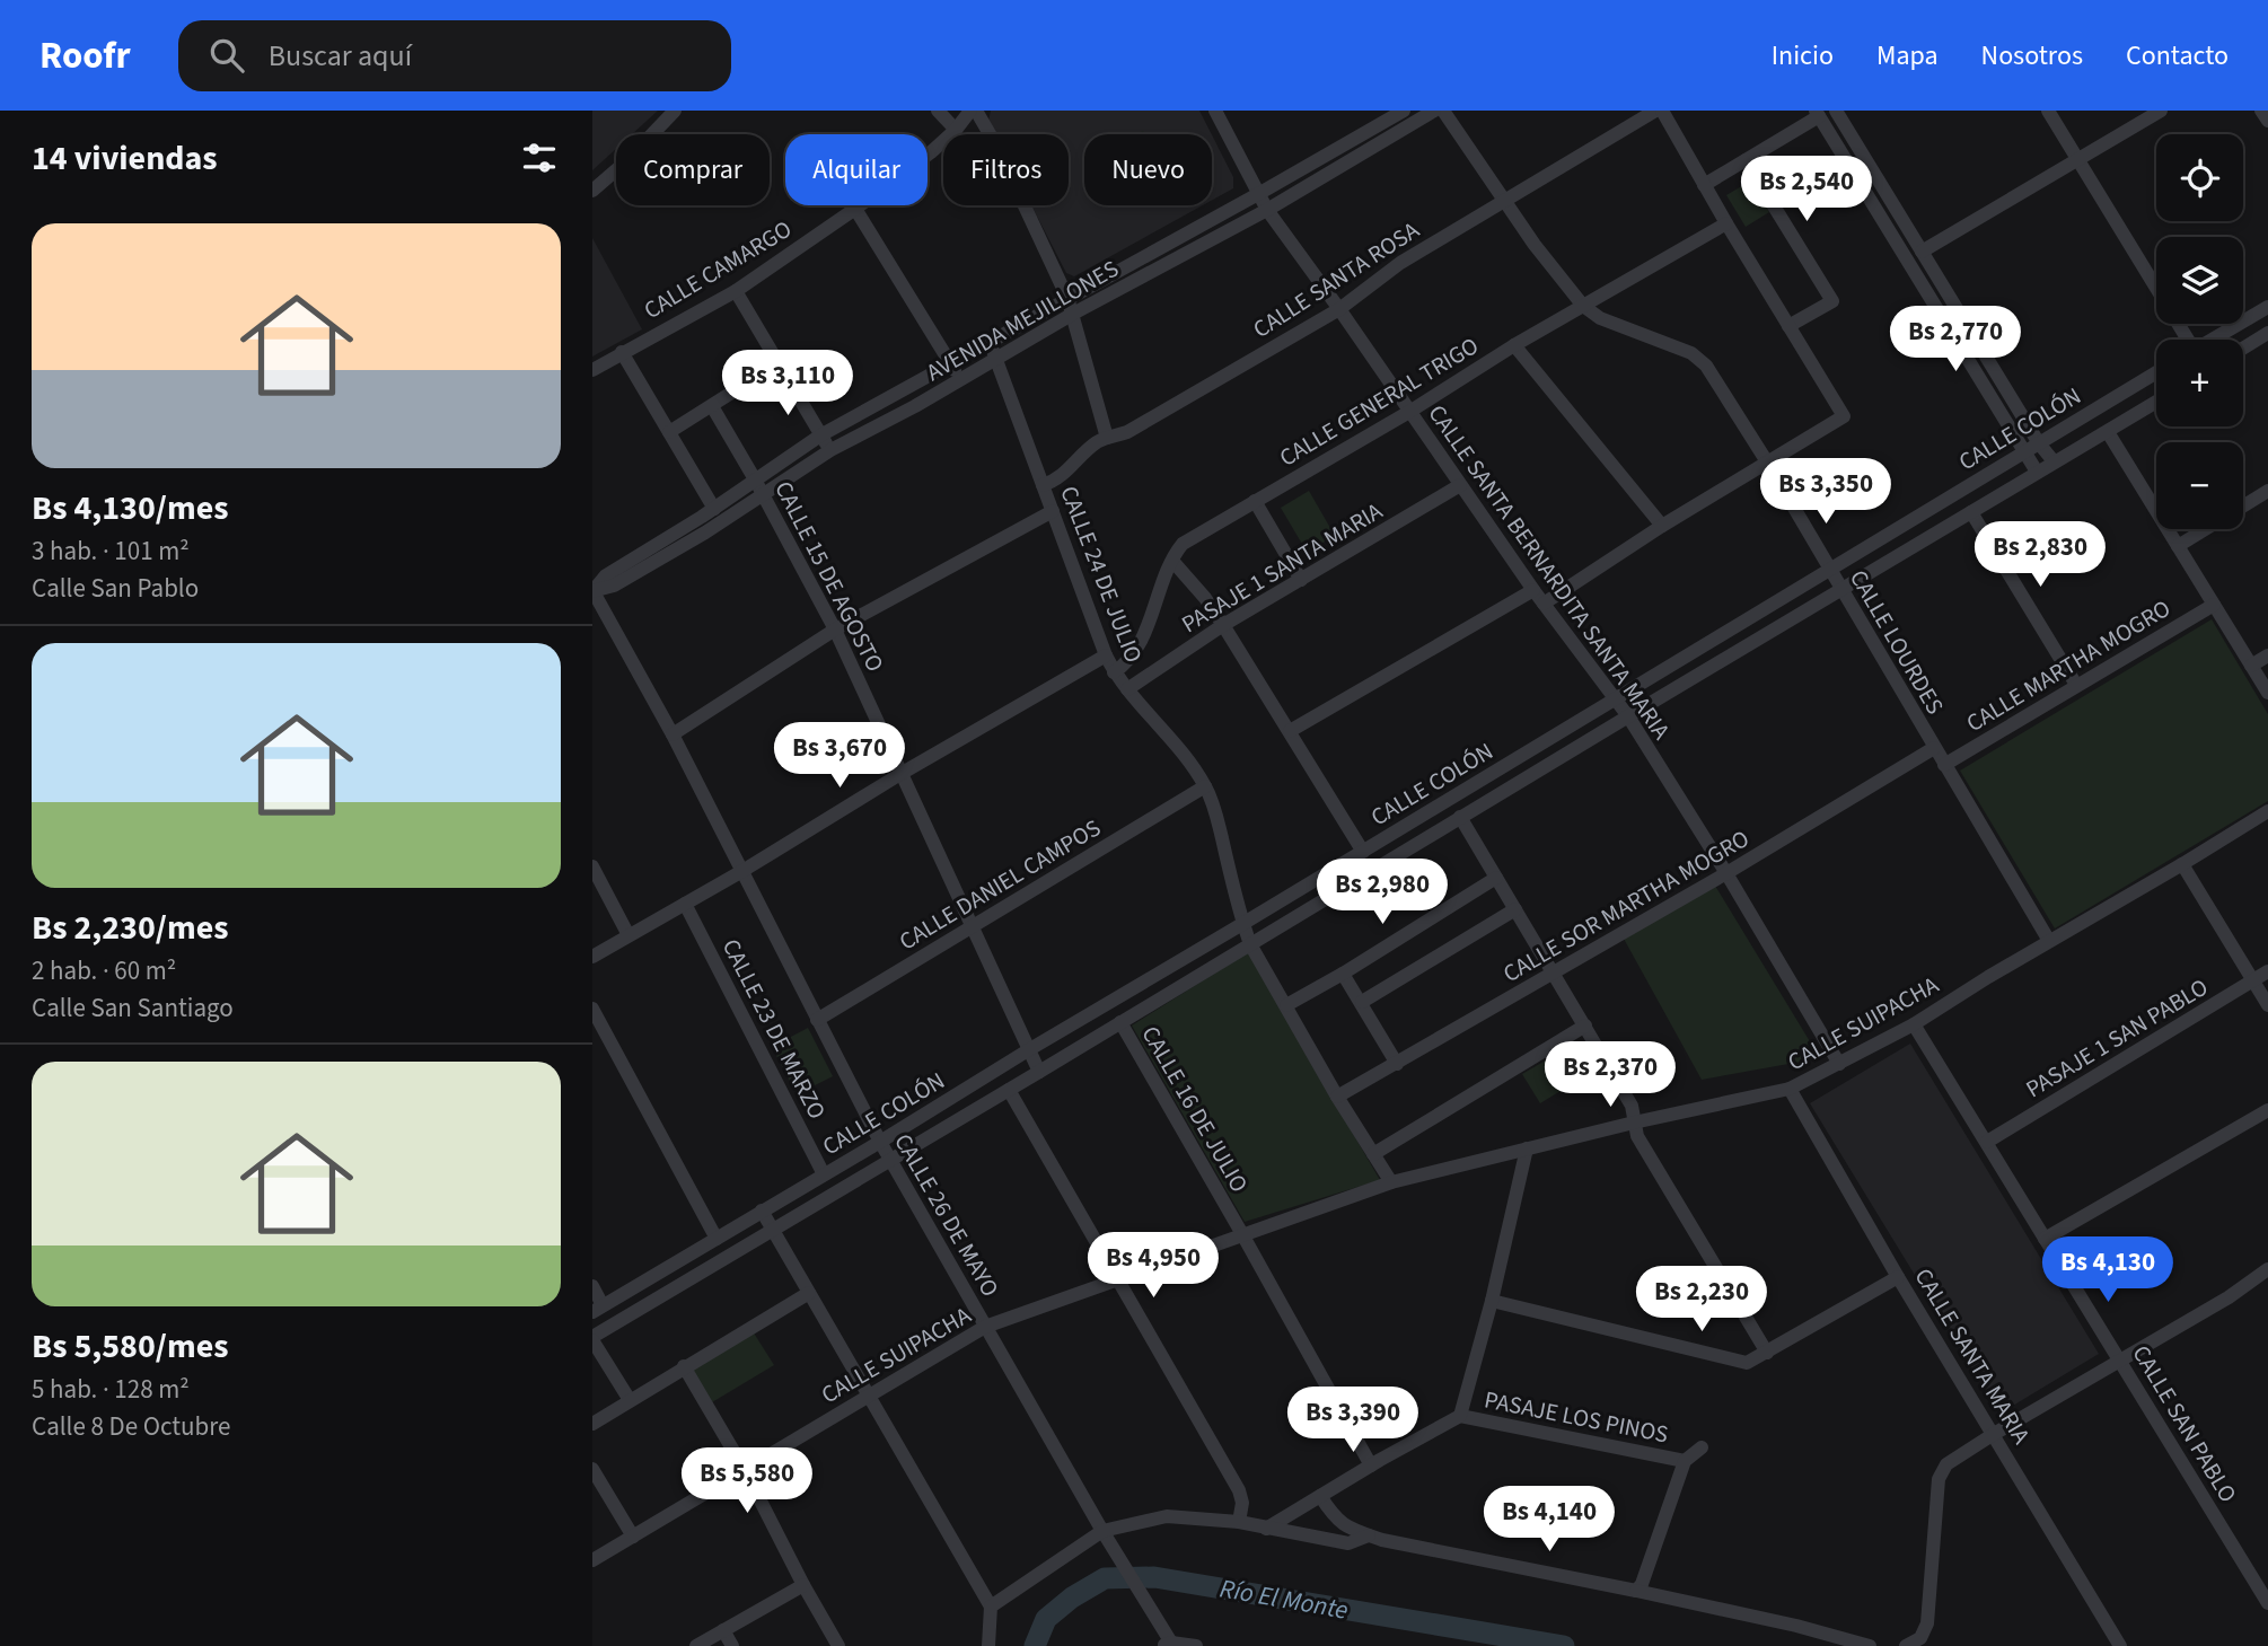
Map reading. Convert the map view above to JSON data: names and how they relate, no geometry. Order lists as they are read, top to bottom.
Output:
{
  "streets": {
    "street": [
      "CALLE CAMARGO",
      "CALLE SANTA ROSA",
      "AVENIDA MEJILLONES",
      "CALLE GENERAL TRIGO",
      "CALLE COLÓN",
      "PASAJE 1 SANTA MARIA",
      "CALLE SANTA BERNARDITA SANTA MARIA",
      "CALLE 24 DE JULIO",
      "CALLE 15 DE AGOSTO",
      "CALLE LOURDES",
      "CALLE MARTHA MOGRO",
      "CALLE DANIEL CAMPOS",
      "CALLE SOR MARTHA MOGRO",
      "CALLE SUIPACHA",
      "CALLE 23 DE MARZO",
      "PASAJE 1 SAN PABLO",
      "CALLE 16 DE JULIO",
      "CALLE 26 DE MAYO",
      "CALLE SANTA MARIA",
      "PASAJE LOS PINOS",
      "CALLE SAN PABLO"
    ]
  },
  "crossings": [
    ["CALLE SANTA ROSA", "CALLE SANTA BERNARDITA SANTA MARIA"],
    ["CALLE SANTA ROSA", "CALLE 24 DE JULIO"],
    ["CALLE SANTA ROSA", "CALLE LOURDES"],
    ["AVENIDA MEJILLONES", "CALLE SANTA BERNARDITA SANTA MARIA"],
    ["AVENIDA MEJILLONES", "CALLE 24 DE JULIO"],
    ["AVENIDA MEJILLONES", "CALLE 15 DE AGOSTO"],
    ["AVENIDA MEJILLONES", "CALLE 26 DE MAYO"],
    ["CALLE GENERAL TRIGO", "CALLE SANTA BERNARDITA SANTA MARIA"],
    ["CALLE GENERAL TRIGO", "CALLE 24 DE JULIO"],
    ["CALLE GENERAL TRIGO", "CALLE LOURDES"],
    ["CALLE COLÓN", "CALLE SANTA BERNARDITA SANTA MARIA"],
    ["CALLE COLÓN", "CALLE 24 DE JULIO"],
    ["CALLE COLÓN", "CALLE 15 DE AGOSTO"],
    ["CALLE COLÓN", "CALLE LOURDES"],
    ["CALLE COLÓN", "CALLE 23 DE MARZO"],
    ["CALLE COLÓN", "CALLE 16 DE JULIO"],
    ["CALLE COLÓN", "CALLE 26 DE MAYO"],
    ["PASAJE 1 SANTA MARIA", "CALLE SANTA BERNARDITA SANTA MARIA"],
    ["PASAJE 1 SANTA MARIA", "CALLE 24 DE JULIO"],
    ["CALLE SANTA BERNARDITA SANTA MARIA", "CALLE SOR MARTHA MOGRO"],
    ["CALLE SANTA BERNARDITA SANTA MARIA", "CALLE SUIPACHA"],
    ["CALLE 24 DE JULIO", "CALLE DANIEL CAMPOS"],
    ["CALLE 24 DE JULIO", "CALLE SOR MARTHA MOGRO"],
    ["CALLE 24 DE JULIO", "CALLE SUIPACHA"],
    ["CALLE 15 DE AGOSTO", "CALLE DANIEL CAMPOS"],
    ["CALLE LOURDES", "CALLE MARTHA MOGRO"],
    ["CALLE LOURDES", "CALLE SOR MARTHA MOGRO"],
    ["CALLE LOURDES", "CALLE SUIPACHA"],
    ["CALLE DANIEL CAMPOS", "CALLE 26 DE MAYO"],
    ["CALLE SUIPACHA", "CALLE 16 DE JULIO"],
    ["CALLE SUIPACHA", "CALLE 26 DE MAYO"],
    ["CALLE SUIPACHA", "CALLE SANTA MARIA"],
    ["CALLE SUIPACHA", "CALLE SAN PABLO"],
    ["PASAJE 1 SAN PABLO", "CALLE SAN PABLO"]
  ],
  "water": ["Río El Monte"],
  "page": {
    "header": "Roofr",
    "search": "Buscar aquí",
    "nav": [
      "Inicio",
      "Mapa",
      "Nosotros",
      "Contacto"
    ],
    "heading": "14 viviendas",
    "map_buttons": ["+", "−"],
    "chip": [
      "Comprar",
      "Alquilar",
      "Filtros",
      "Nuevo"
    ],
    "price": [
      "Bs 2,540",
      "Bs 2,770",
      "Bs 3,110",
      "Bs 3,350",
      "Bs 2,830",
      "Bs 3,670",
      "Bs 2,980",
      "Bs 2,370",
      "Bs 4,950",
      "Bs 4,130",
      "Bs 2,230",
      "Bs 3,390",
      "Bs 5,580",
      "Bs 4,140"
    ],
    "list": [
      {
        "name": "Bs 4,130/mes",
        "note": "3 hab. · 101 m² · Calle San Pablo"
      },
      {
        "name": "Bs 2,230/mes",
        "note": "2 hab. · 60 m² · Calle San Santiago"
      },
      {
        "name": "Bs 5,580/mes",
        "note": "5 hab. · 128 m² · Calle 8 De Octubre"
      }
    ]
  }
}
